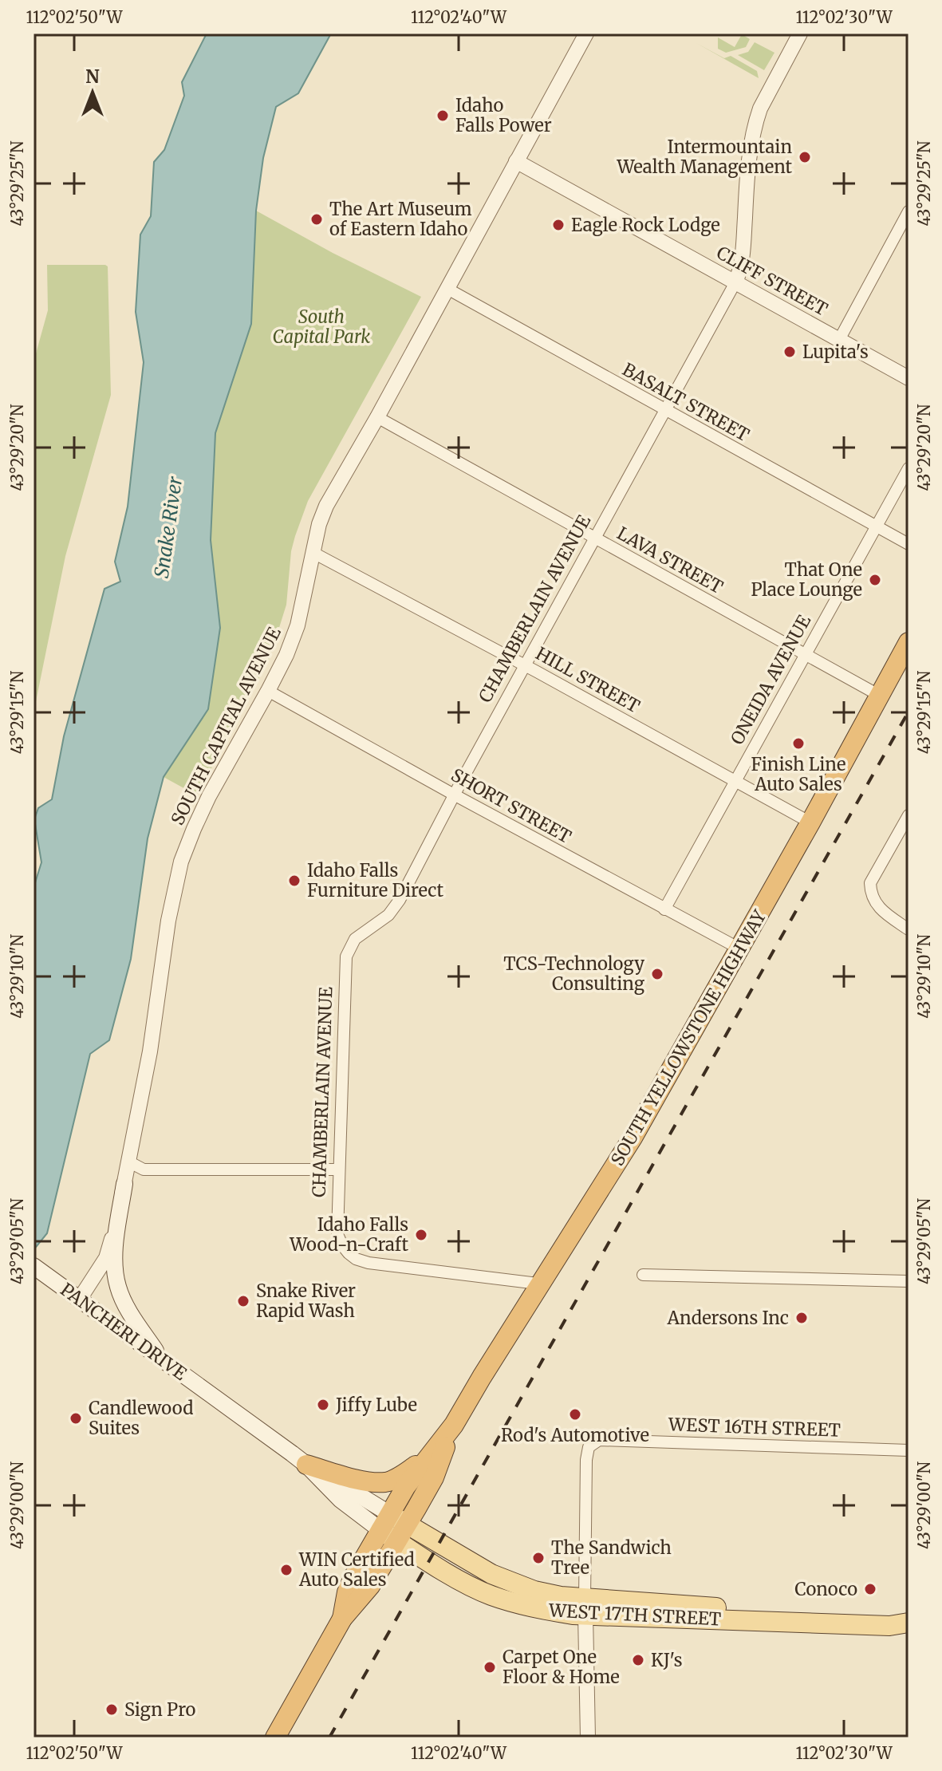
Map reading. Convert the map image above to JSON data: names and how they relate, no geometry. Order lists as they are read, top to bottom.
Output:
{
  "streets": {
    "highway": ["SOUTH YELLOWSTONE HIGHWAY"],
    "main road": ["PANCHERI DRIVE", "WEST 17TH STREET"],
    "street": [
      "CLIFF STREET",
      "BASALT STREET",
      "LAVA STREET",
      "CHAMBERLAIN AVENUE",
      "HILL STREET",
      "ONEIDA AVENUE",
      "SOUTH CAPITAL AVENUE",
      "SHORT STREET",
      "WEST 16TH STREET"
    ]
  },
  "crossings": [
    ["CLIFF STREET", "CHAMBERLAIN AVENUE"],
    ["CLIFF STREET", "SOUTH CAPITAL AVENUE"],
    ["BASALT STREET", "CHAMBERLAIN AVENUE"],
    ["BASALT STREET", "ONEIDA AVENUE"],
    ["BASALT STREET", "SOUTH CAPITAL AVENUE"],
    ["LAVA STREET", "CHAMBERLAIN AVENUE"],
    ["LAVA STREET", "ONEIDA AVENUE"],
    ["LAVA STREET", "SOUTH CAPITAL AVENUE"],
    ["LAVA STREET", "SOUTH YELLOWSTONE HIGHWAY"],
    ["CHAMBERLAIN AVENUE", "HILL STREET"],
    ["CHAMBERLAIN AVENUE", "SHORT STREET"],
    ["CHAMBERLAIN AVENUE", "SOUTH YELLOWSTONE HIGHWAY"],
    ["HILL STREET", "ONEIDA AVENUE"],
    ["HILL STREET", "SOUTH CAPITAL AVENUE"],
    ["HILL STREET", "SOUTH YELLOWSTONE HIGHWAY"],
    ["ONEIDA AVENUE", "SHORT STREET"],
    ["SOUTH CAPITAL AVENUE", "SHORT STREET"],
    ["SOUTH CAPITAL AVENUE", "PANCHERI DRIVE"],
    ["SHORT STREET", "SOUTH YELLOWSTONE HIGHWAY"],
    ["SOUTH YELLOWSTONE HIGHWAY", "PANCHERI DRIVE"],
    ["SOUTH YELLOWSTONE HIGHWAY", "WEST 17TH STREET"],
    ["PANCHERI DRIVE", "WEST 17TH STREET"],
    ["WEST 16TH STREET", "WEST 17TH STREET"]
  ],
  "water": ["Snake River"],
  "parks": ["South Capital Park"],
  "places": [
    "Idaho Falls Power",
    "Intermountain Wealth Management",
    "The Art Museum of Eastern Idaho",
    "Eagle Rock Lodge",
    "Lupita's",
    "That One Place Lounge",
    "Finish Line Auto Sales",
    "Idaho Falls Furniture Direct",
    "TCS-Technology Consulting",
    "Idaho Falls Wood-n-Craft",
    "Snake River Rapid Wash",
    "Andersons Inc",
    "Jiffy Lube",
    "Rod's Automotive",
    "Candlewood Suites",
    "The Sandwich Tree",
    "WIN Certified Auto Sales",
    "Conoco",
    "KJ's",
    "Carpet One Floor & Home",
    "Sign Pro"
  ],
  "north": "top",
  "coordinates": [
    "112°02'50\"W",
    "112°02'40\"W",
    "112°02'30\"W",
    "43°29'25\"N",
    "43°29'20\"N",
    "43°29'15\"N",
    "43°29'10\"N",
    "43°29'05\"N",
    "43°29'00\"N"
  ]
}
